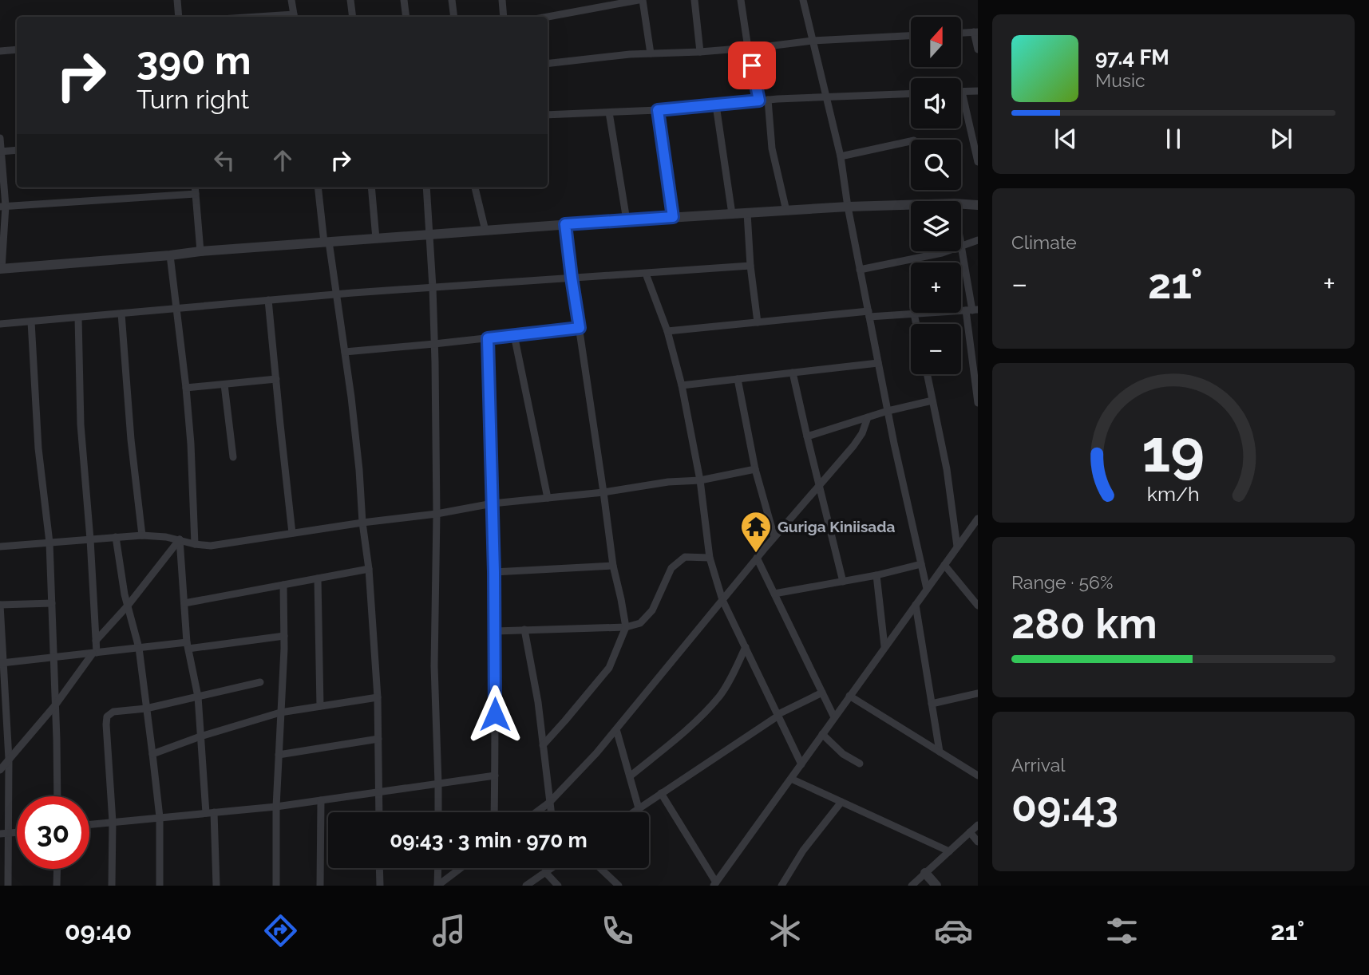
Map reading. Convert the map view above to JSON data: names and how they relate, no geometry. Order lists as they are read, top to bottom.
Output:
{
  "places": {
    "temple": ["Guriga Kiniisada"]
  },
  "north": "top",
  "page": {
    "map_buttons": ["+", "−"],
    "turn": ["390 m", "Turn right"],
    "song": ["97.4 FM", "Music"],
    "tile": [
      "Climate",
      ["Range · 56%", "280 km"],
      ["Arrival", "09:43"]
    ],
    "heat": ["−", "21°", "+"],
    "limit": "30",
    "trip": "09:43 · 3 min · 970 m",
    "tabs": ["09:40", "21°"],
    "gauge": ["19", "km/h"]
  }
}
